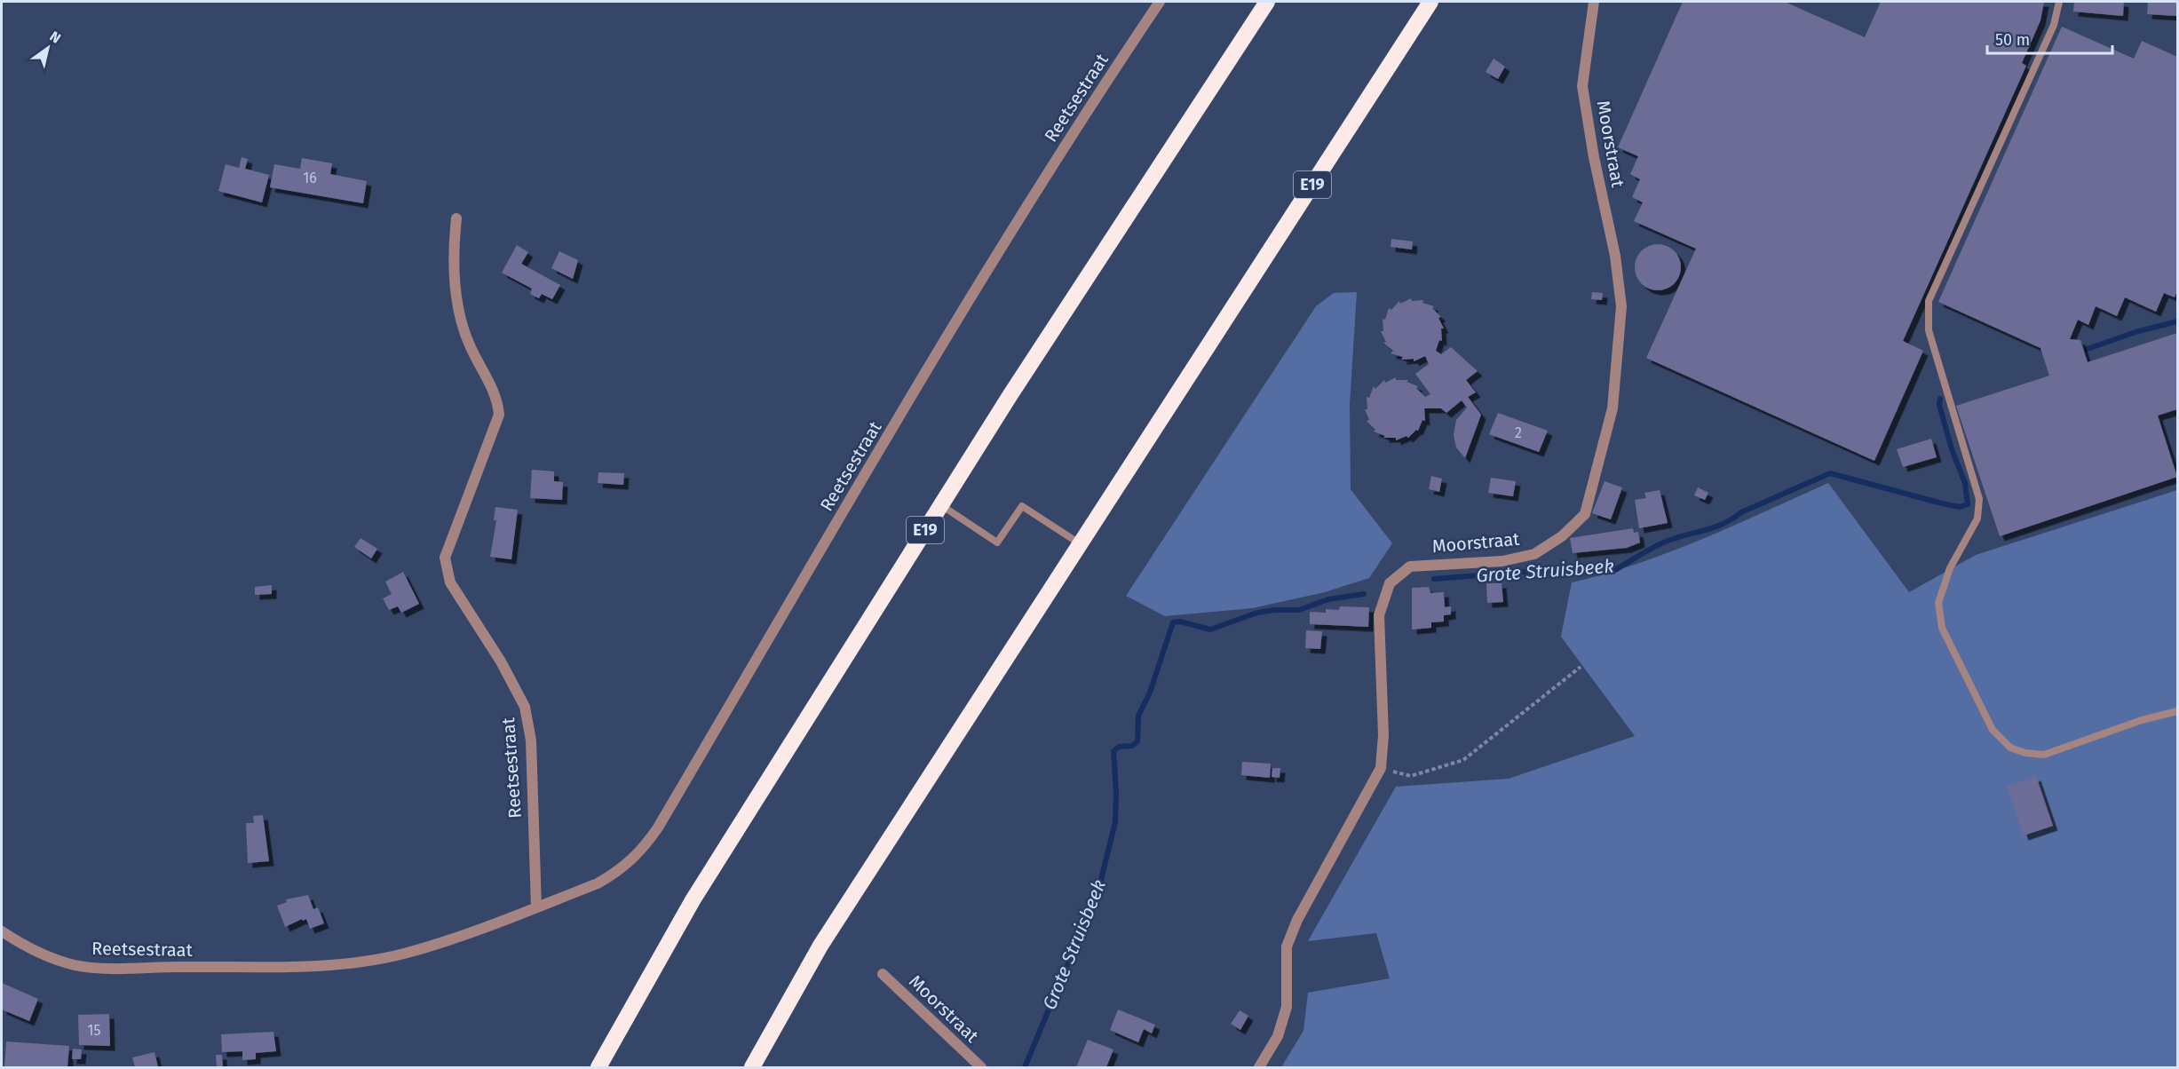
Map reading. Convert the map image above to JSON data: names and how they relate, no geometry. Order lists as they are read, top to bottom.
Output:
{
  "streets": {
    "highway": ["E19"],
    "street": ["Reetsestraat", "Moorstraat"]
  },
  "water": ["Grote Struisbeek"],
  "house_numbers": ["16", "2", "15"],
  "scale_bar": "50 m",
  "north": "top right"
}
